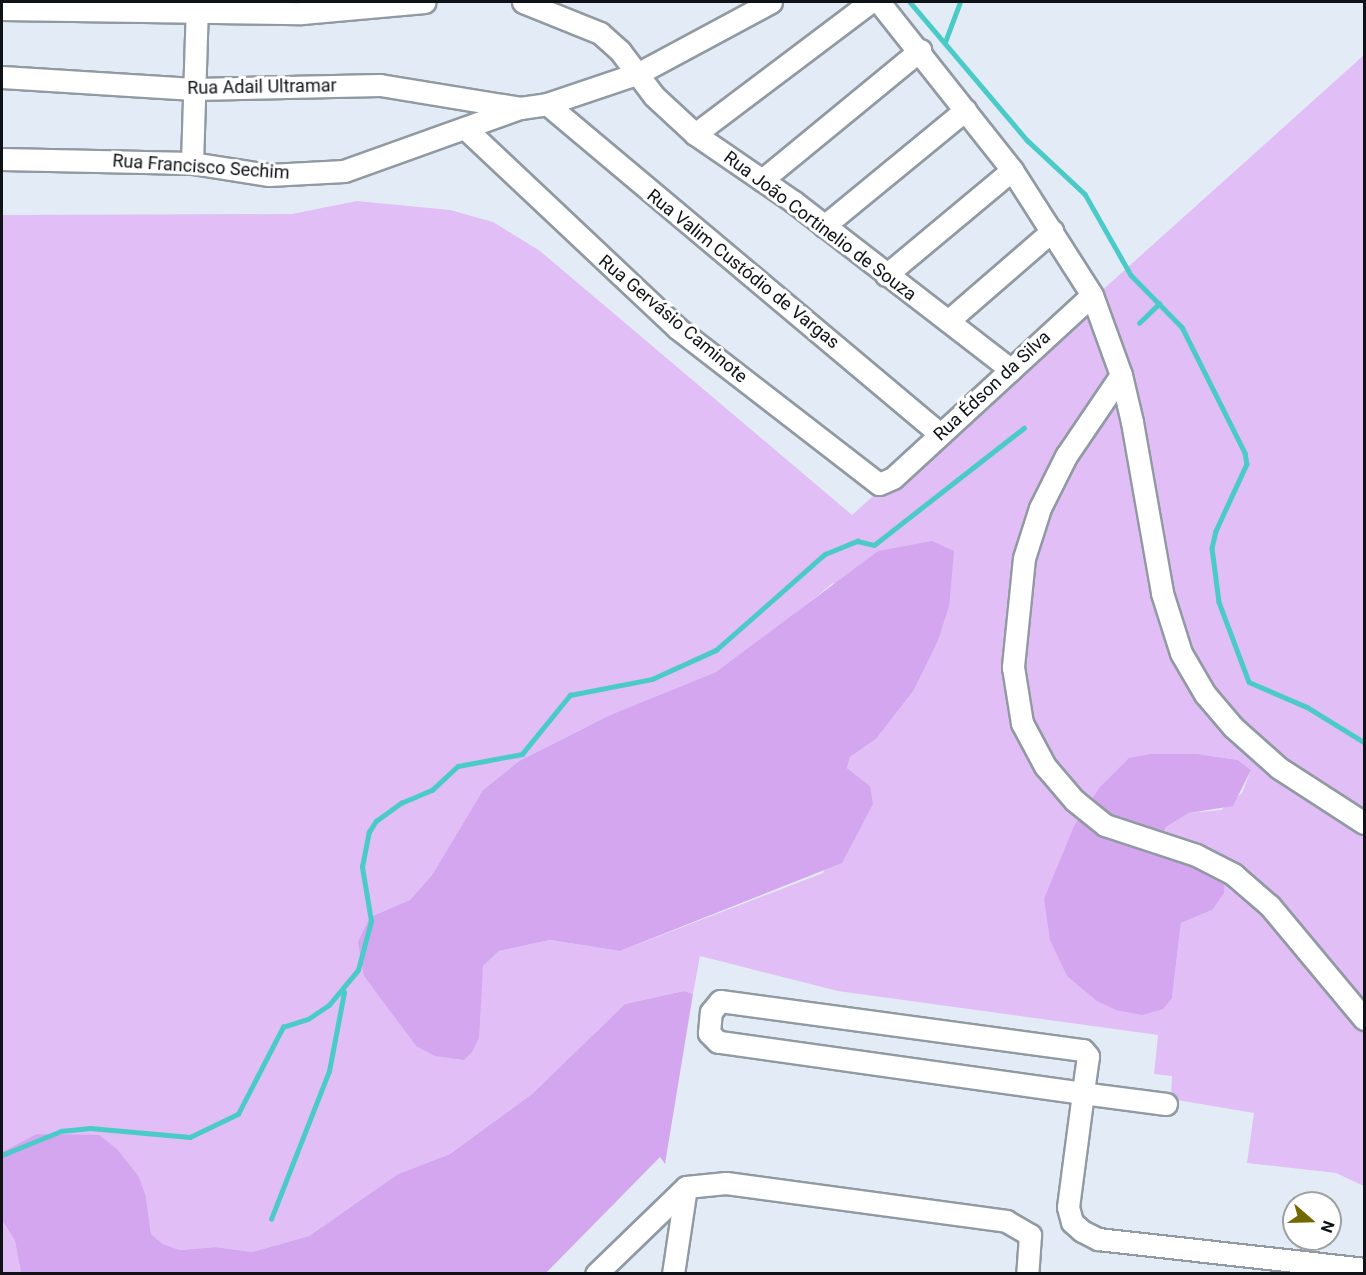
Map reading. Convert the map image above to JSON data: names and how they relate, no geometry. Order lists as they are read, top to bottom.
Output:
{
  "streets": {
    "street": [
      "Rua Adail Ultramar",
      "Rua Francisco Sechim",
      "Rua João Cortinelio de Souza",
      "Rua Valim Custódio de Vargas",
      "Rua Gervásio Caminote",
      "Rua Édson da Silva"
    ]
  },
  "crossings": [
    ["Rua Adail Ultramar", "Rua Francisco Sechim"],
    ["Rua Francisco Sechim", "Rua Gervásio Caminote"],
    ["Rua João Cortinelio de Souza", "Rua Édson da Silva"],
    ["Rua Valim Custódio de Vargas", "Rua Édson da Silva"],
    ["Rua Gervásio Caminote", "Rua Édson da Silva"]
  ],
  "north": "right"
}
